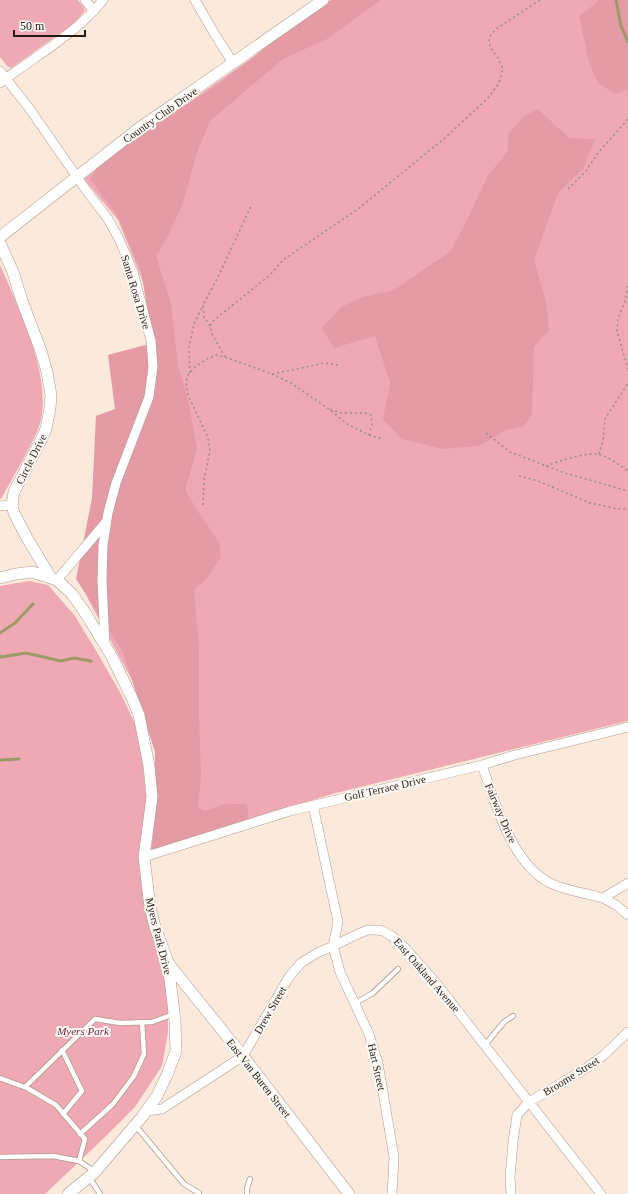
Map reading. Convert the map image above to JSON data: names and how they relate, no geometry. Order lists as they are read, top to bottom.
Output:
{
  "streets": {
    "street": [
      "Country Club Drive",
      "Santa Rosa Drive",
      "Circle Drive",
      "Golf Terrace Drive",
      "Fairway Drive",
      "Myers Park Drive",
      "East Oakland Avenue",
      "Drew Street",
      "Hart Street",
      "Broome Street",
      "East Van Buren Street"
    ]
  },
  "crossings": [
    ["Country Club Drive", "Santa Rosa Drive"],
    ["Santa Rosa Drive", "Myers Park Drive"],
    ["Golf Terrace Drive", "Fairway Drive"],
    ["Golf Terrace Drive", "Myers Park Drive"],
    ["Myers Park Drive", "Drew Street"],
    ["Myers Park Drive", "East Van Buren Street"],
    ["East Oakland Avenue", "Drew Street"],
    ["East Oakland Avenue", "Hart Street"],
    ["East Oakland Avenue", "Broome Street"],
    ["Drew Street", "Hart Street"],
    ["Drew Street", "East Van Buren Street"]
  ],
  "parks": ["Myers Park"],
  "scale_bar": "50 m"
}
